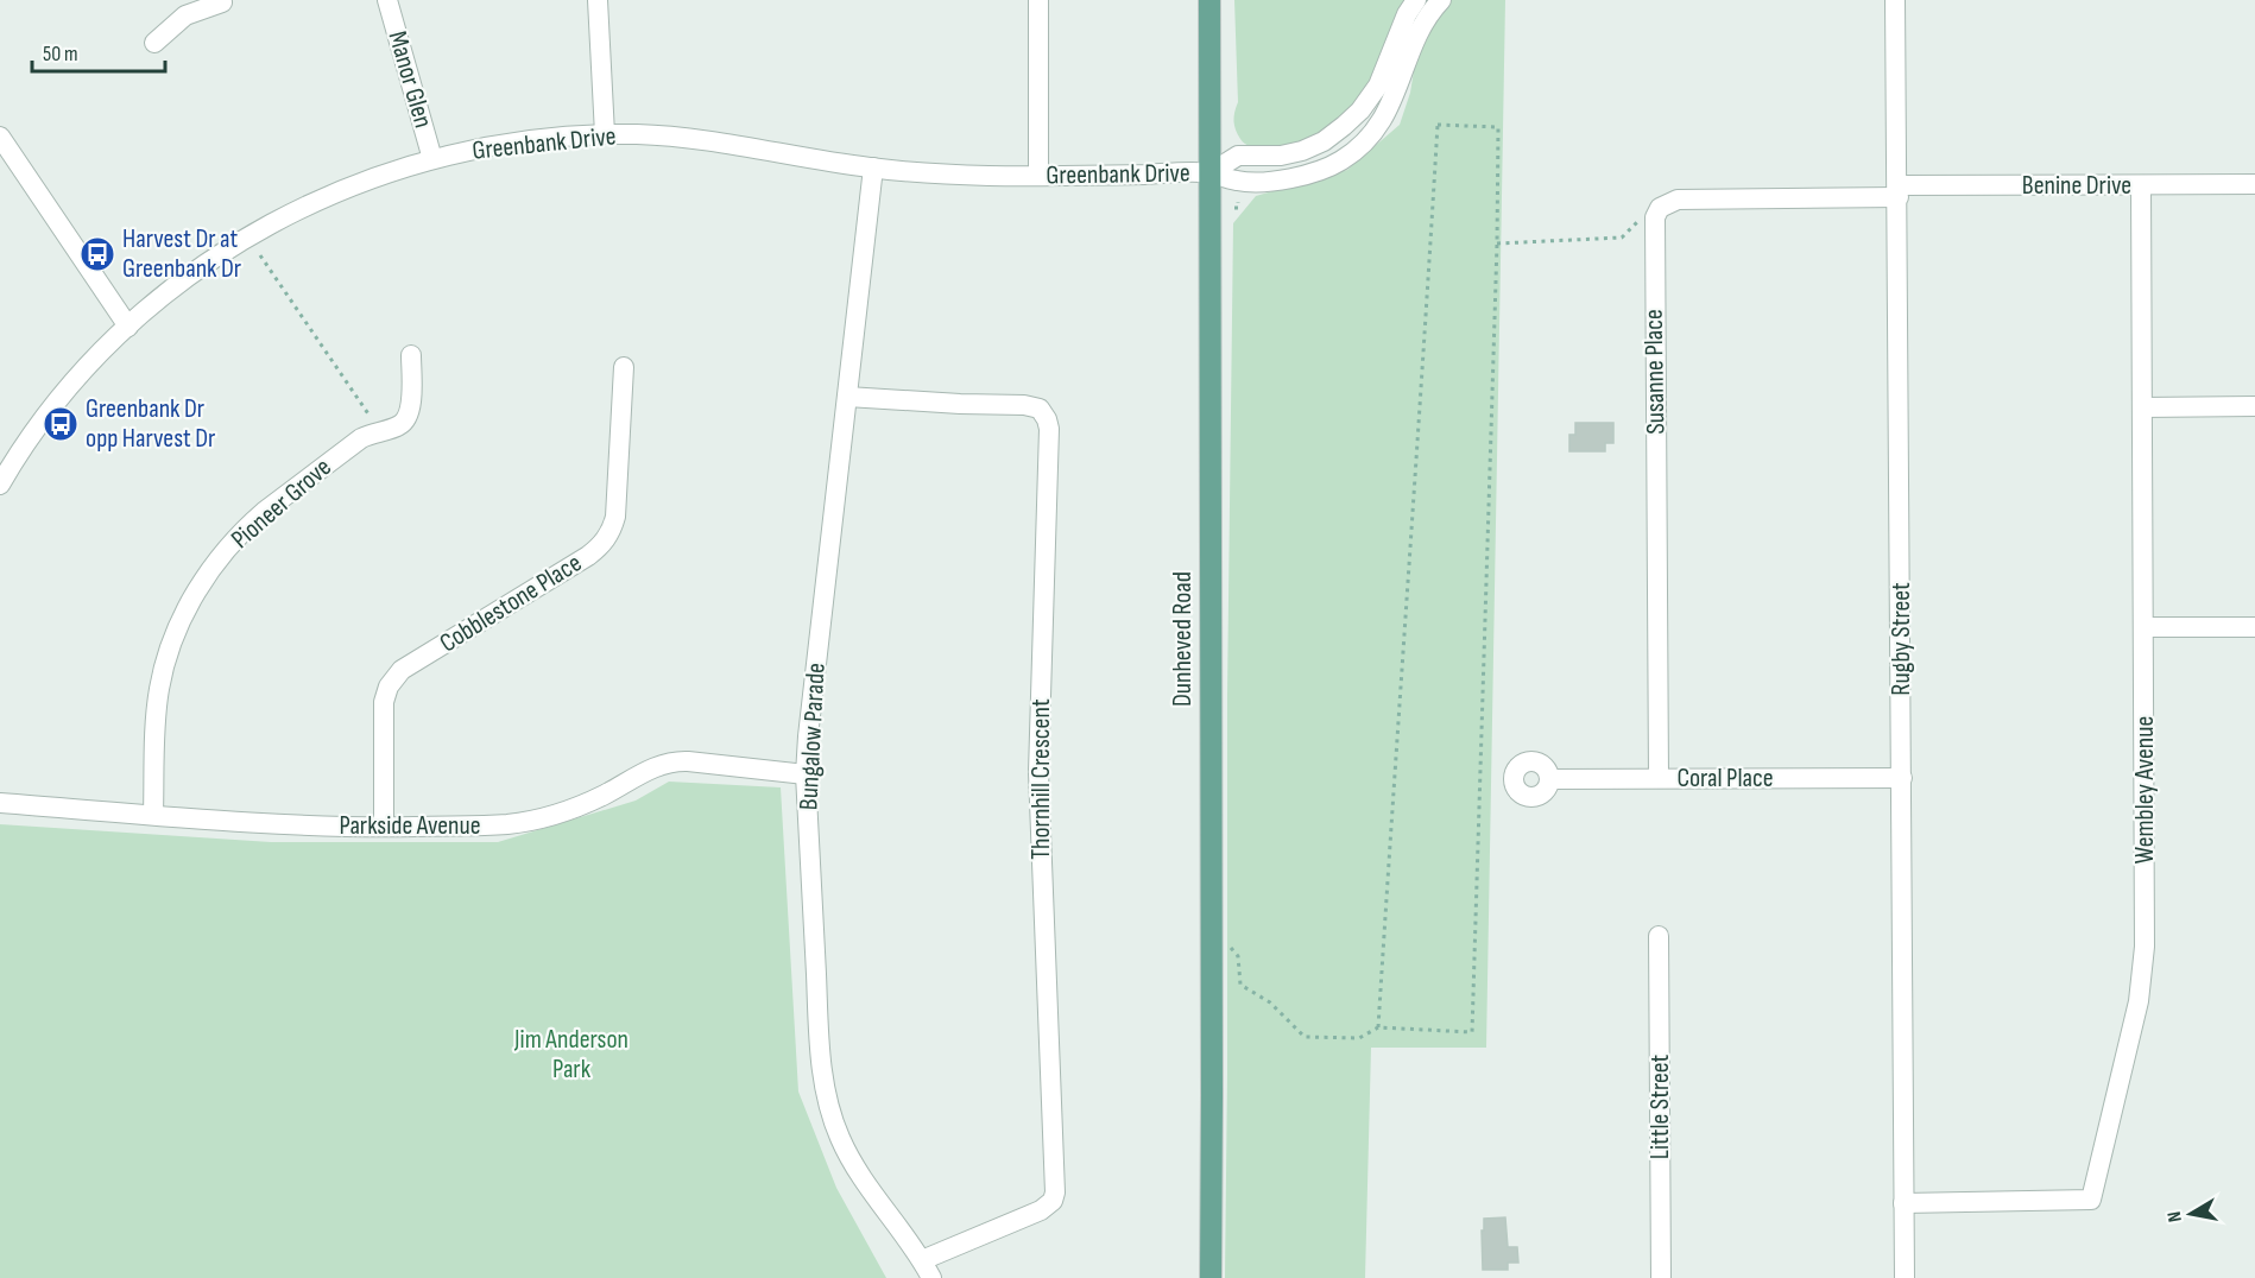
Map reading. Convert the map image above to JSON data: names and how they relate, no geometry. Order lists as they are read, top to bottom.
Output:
{
  "streets": {
    "main road": ["Dunheved Road"],
    "street": [
      "Manor Glen",
      "Greenbank Drive",
      "Benine Drive",
      "Susanne Place",
      "Pioneer Grove",
      "Cobblestone Place",
      "Rugby Street",
      "Bungalow Parade",
      "Coral Place",
      "Thornhill Crescent",
      "Wembley Avenue",
      "Parkside Avenue",
      "Little Street"
    ]
  },
  "crossings": [
    ["Manor Glen", "Greenbank Drive"],
    ["Greenbank Drive", "Dunheved Road"],
    ["Greenbank Drive", "Bungalow Parade"],
    ["Benine Drive", "Rugby Street"],
    ["Benine Drive", "Wembley Avenue"],
    ["Susanne Place", "Coral Place"],
    ["Pioneer Grove", "Parkside Avenue"],
    ["Cobblestone Place", "Parkside Avenue"],
    ["Rugby Street", "Coral Place"],
    ["Rugby Street", "Wembley Avenue"],
    ["Bungalow Parade", "Thornhill Crescent"],
    ["Bungalow Parade", "Parkside Avenue"]
  ],
  "parks": ["Jim Anderson Park"],
  "places": {
    "bus stop": ["Harvest Dr at Greenbank Dr", "Greenbank Dr opp Harvest Dr"]
  },
  "scale_bar": "50 m",
  "north": "left"
}
